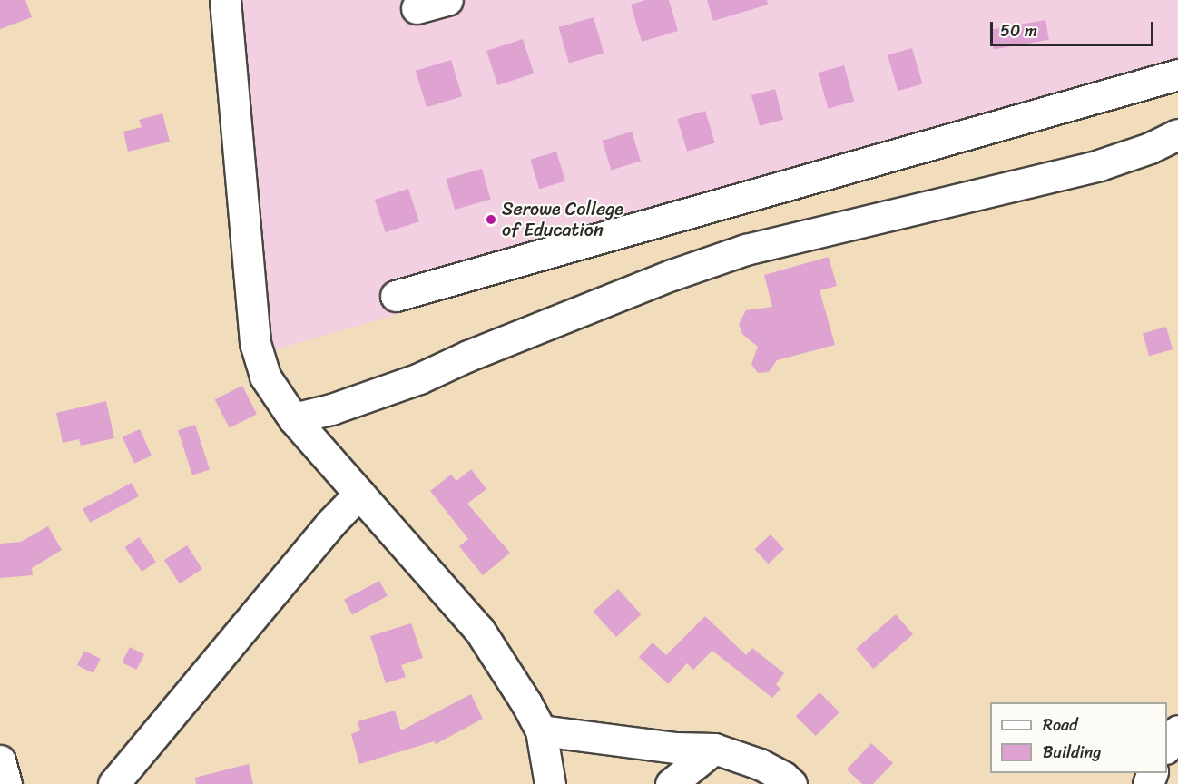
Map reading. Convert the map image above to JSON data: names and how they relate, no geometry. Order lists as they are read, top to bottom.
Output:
{
  "places": ["Serowe College of Education"],
  "legend": ["Road", "Building"],
  "scale_bar": "50 m"
}
